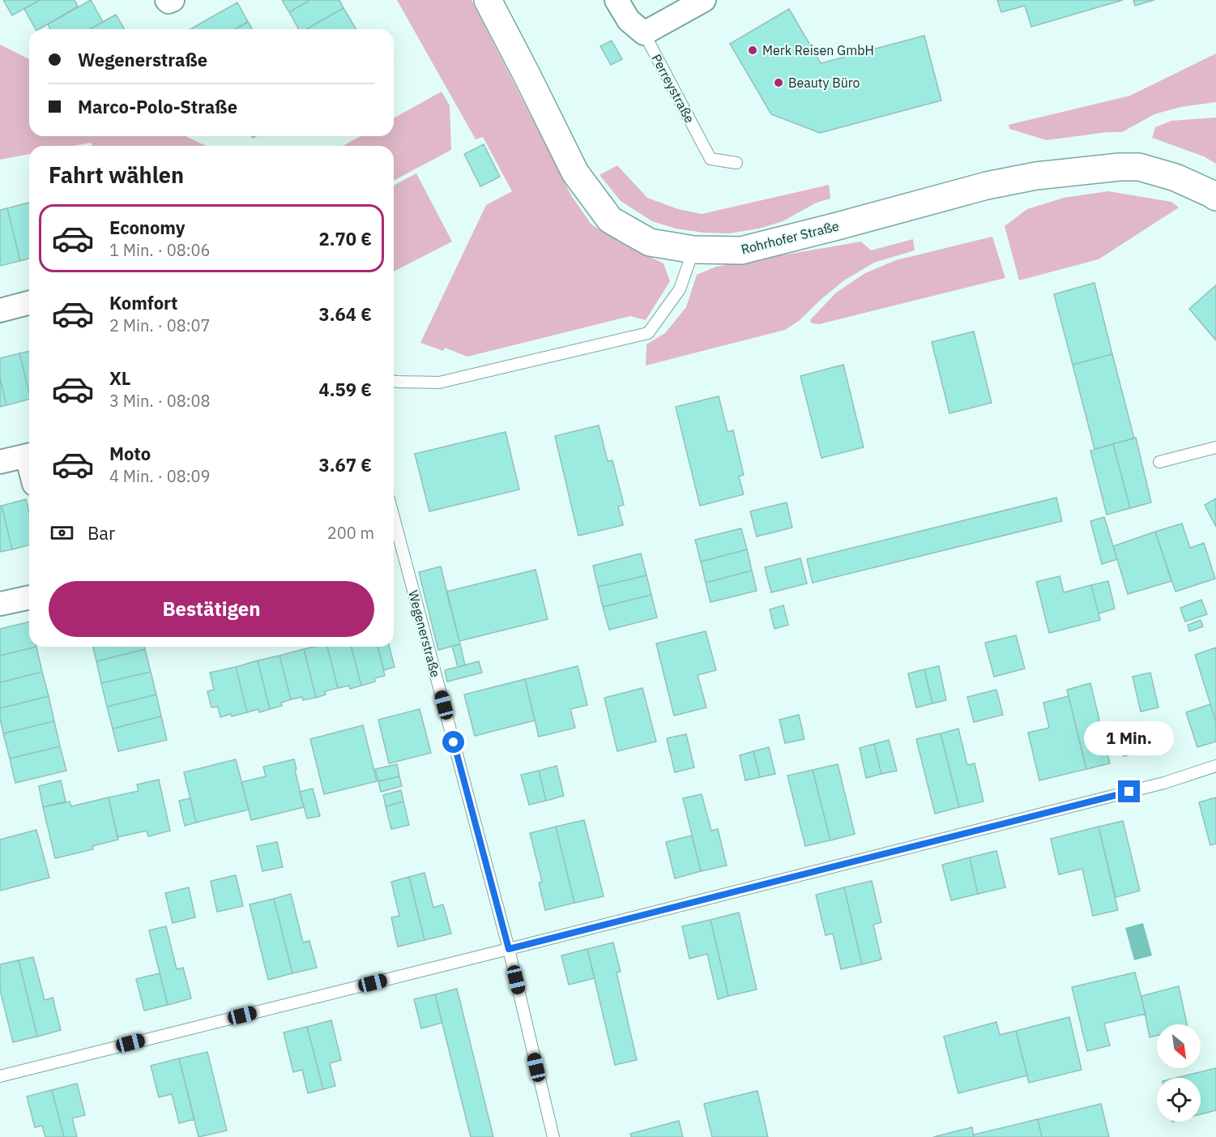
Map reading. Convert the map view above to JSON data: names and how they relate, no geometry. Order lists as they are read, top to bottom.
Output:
{
  "streets": {
    "main road": ["Rohrhofer Straße"],
    "street": ["Perreystraße"],
    "lane": ["Wegenerstraße"]
  },
  "places": ["Merk Reisen GmbH", "Beauty Büro"],
  "north": "bottom right",
  "page": {
    "banner": ["Wegenerstraße", "Marco-Polo-Straße"],
    "heading": "Fahrt wählen",
    "list": [
      {
        "name": "Economy",
        "note": "1 Min. · 08:06",
        "value": "2.70 €"
      },
      {
        "name": "Komfort",
        "note": "2 Min. · 08:07",
        "value": "3.64 €"
      },
      {
        "name": "XL",
        "note": "3 Min. · 08:08",
        "value": "4.59 €"
      },
      {
        "name": "Moto",
        "note": "4 Min. · 08:09",
        "value": "3.67 €"
      }
    ],
    "pay": ["Bar", "200 m"],
    "buttons": "Bestätigen",
    "bubble": "1 Min."
  }
}
